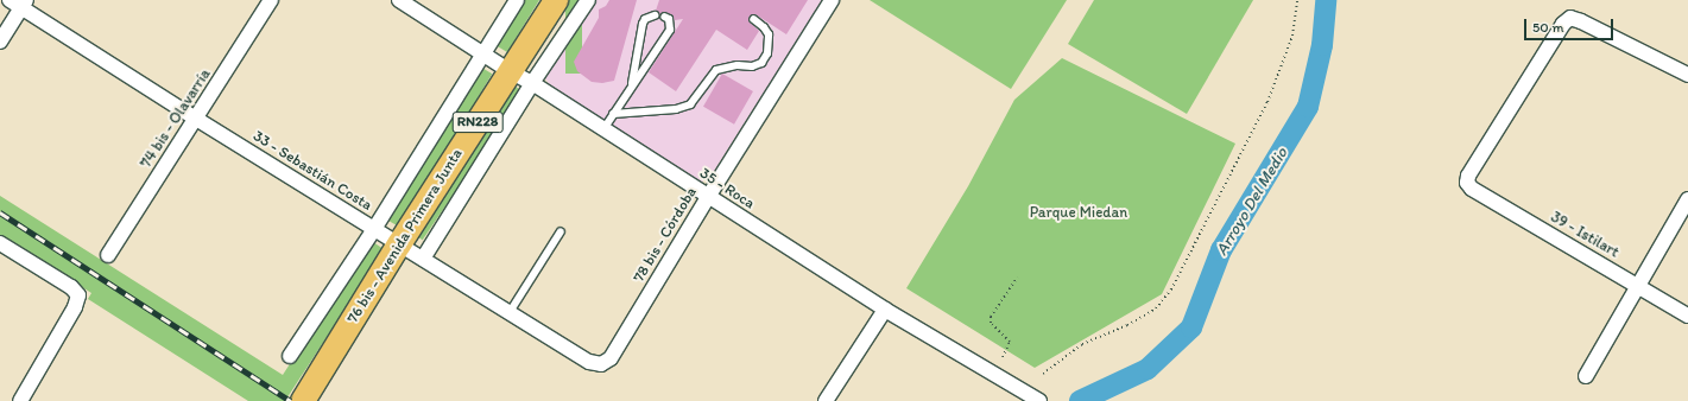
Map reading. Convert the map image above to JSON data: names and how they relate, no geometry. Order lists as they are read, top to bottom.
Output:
{
  "streets": {
    "highway": ["RN228", "76 bis - Avenida Primera Junta"],
    "street": [
      "74 bis - Olavarría",
      "33 - Sebastián Costa",
      "35 - Roca",
      "78 bis - Córdoba",
      "39 - Istilart"
    ]
  },
  "crossings": [
    ["74 bis - Olavarría", "33 - Sebastián Costa"],
    ["33 - Sebastián Costa", "78 bis - Córdoba"],
    ["33 - Sebastián Costa", "76 bis - Avenida Primera Junta"],
    ["35 - Roca", "78 bis - Córdoba"],
    ["35 - Roca", "76 bis - Avenida Primera Junta"]
  ],
  "water": ["Arroyo Del Medio"],
  "parks": ["Parque Miedan"],
  "scale_bar": "50 m"
}
